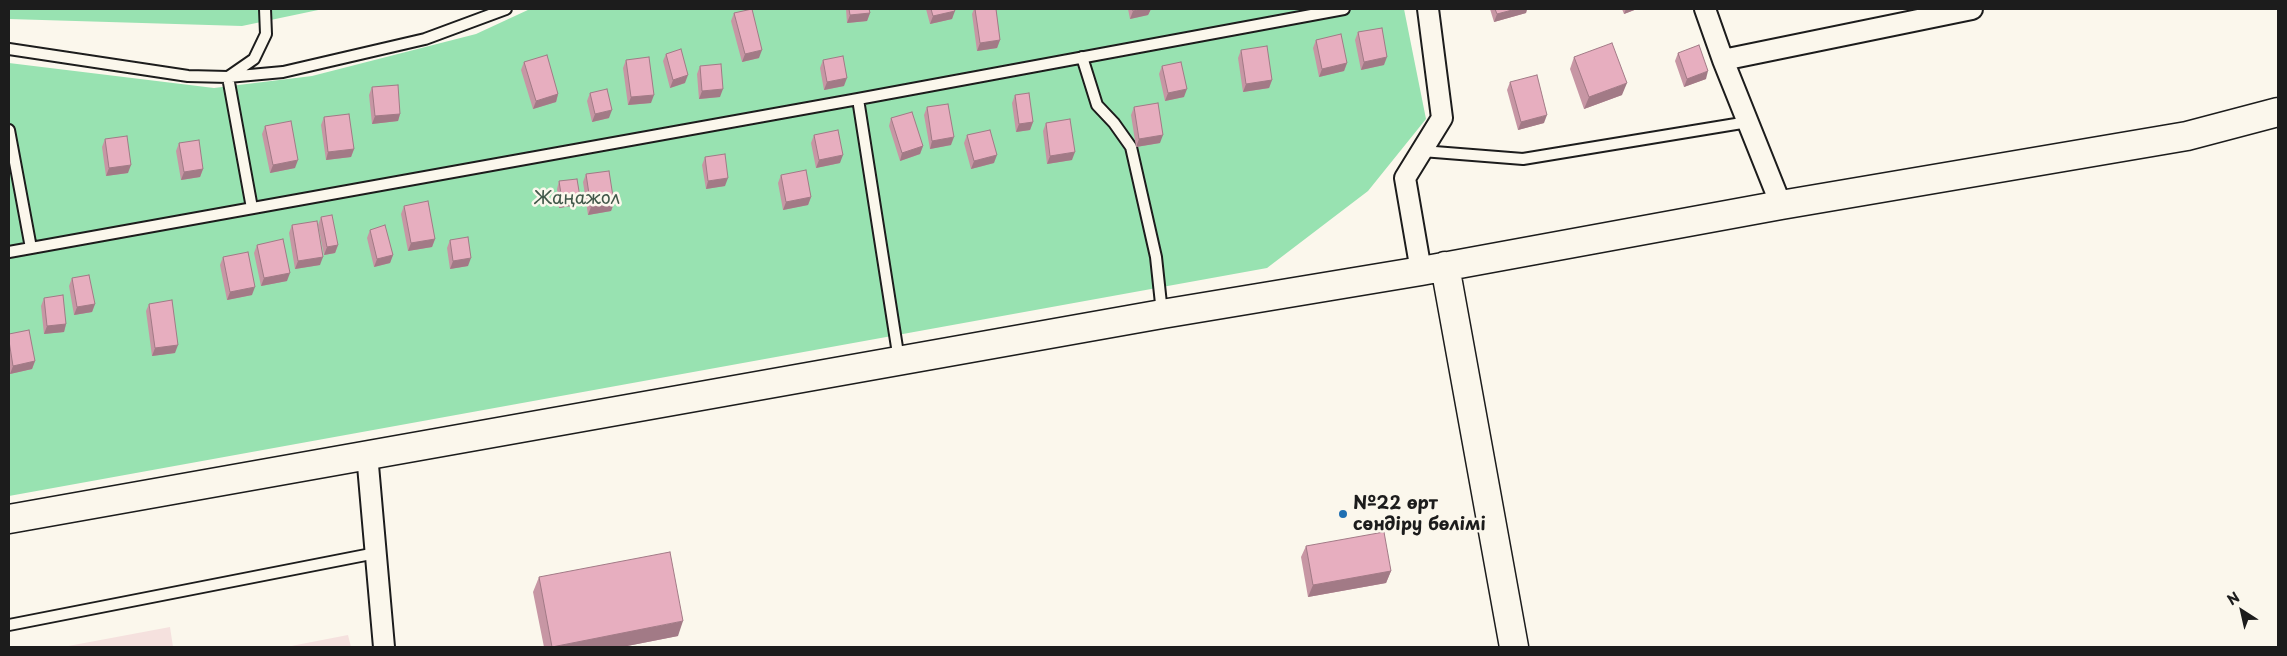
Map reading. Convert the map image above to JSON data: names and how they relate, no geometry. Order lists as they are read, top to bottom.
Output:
{
  "parks": ["Жаңажол"],
  "places": ["№22 өрт сөндіру бөлімі"],
  "north": "top left"
}
